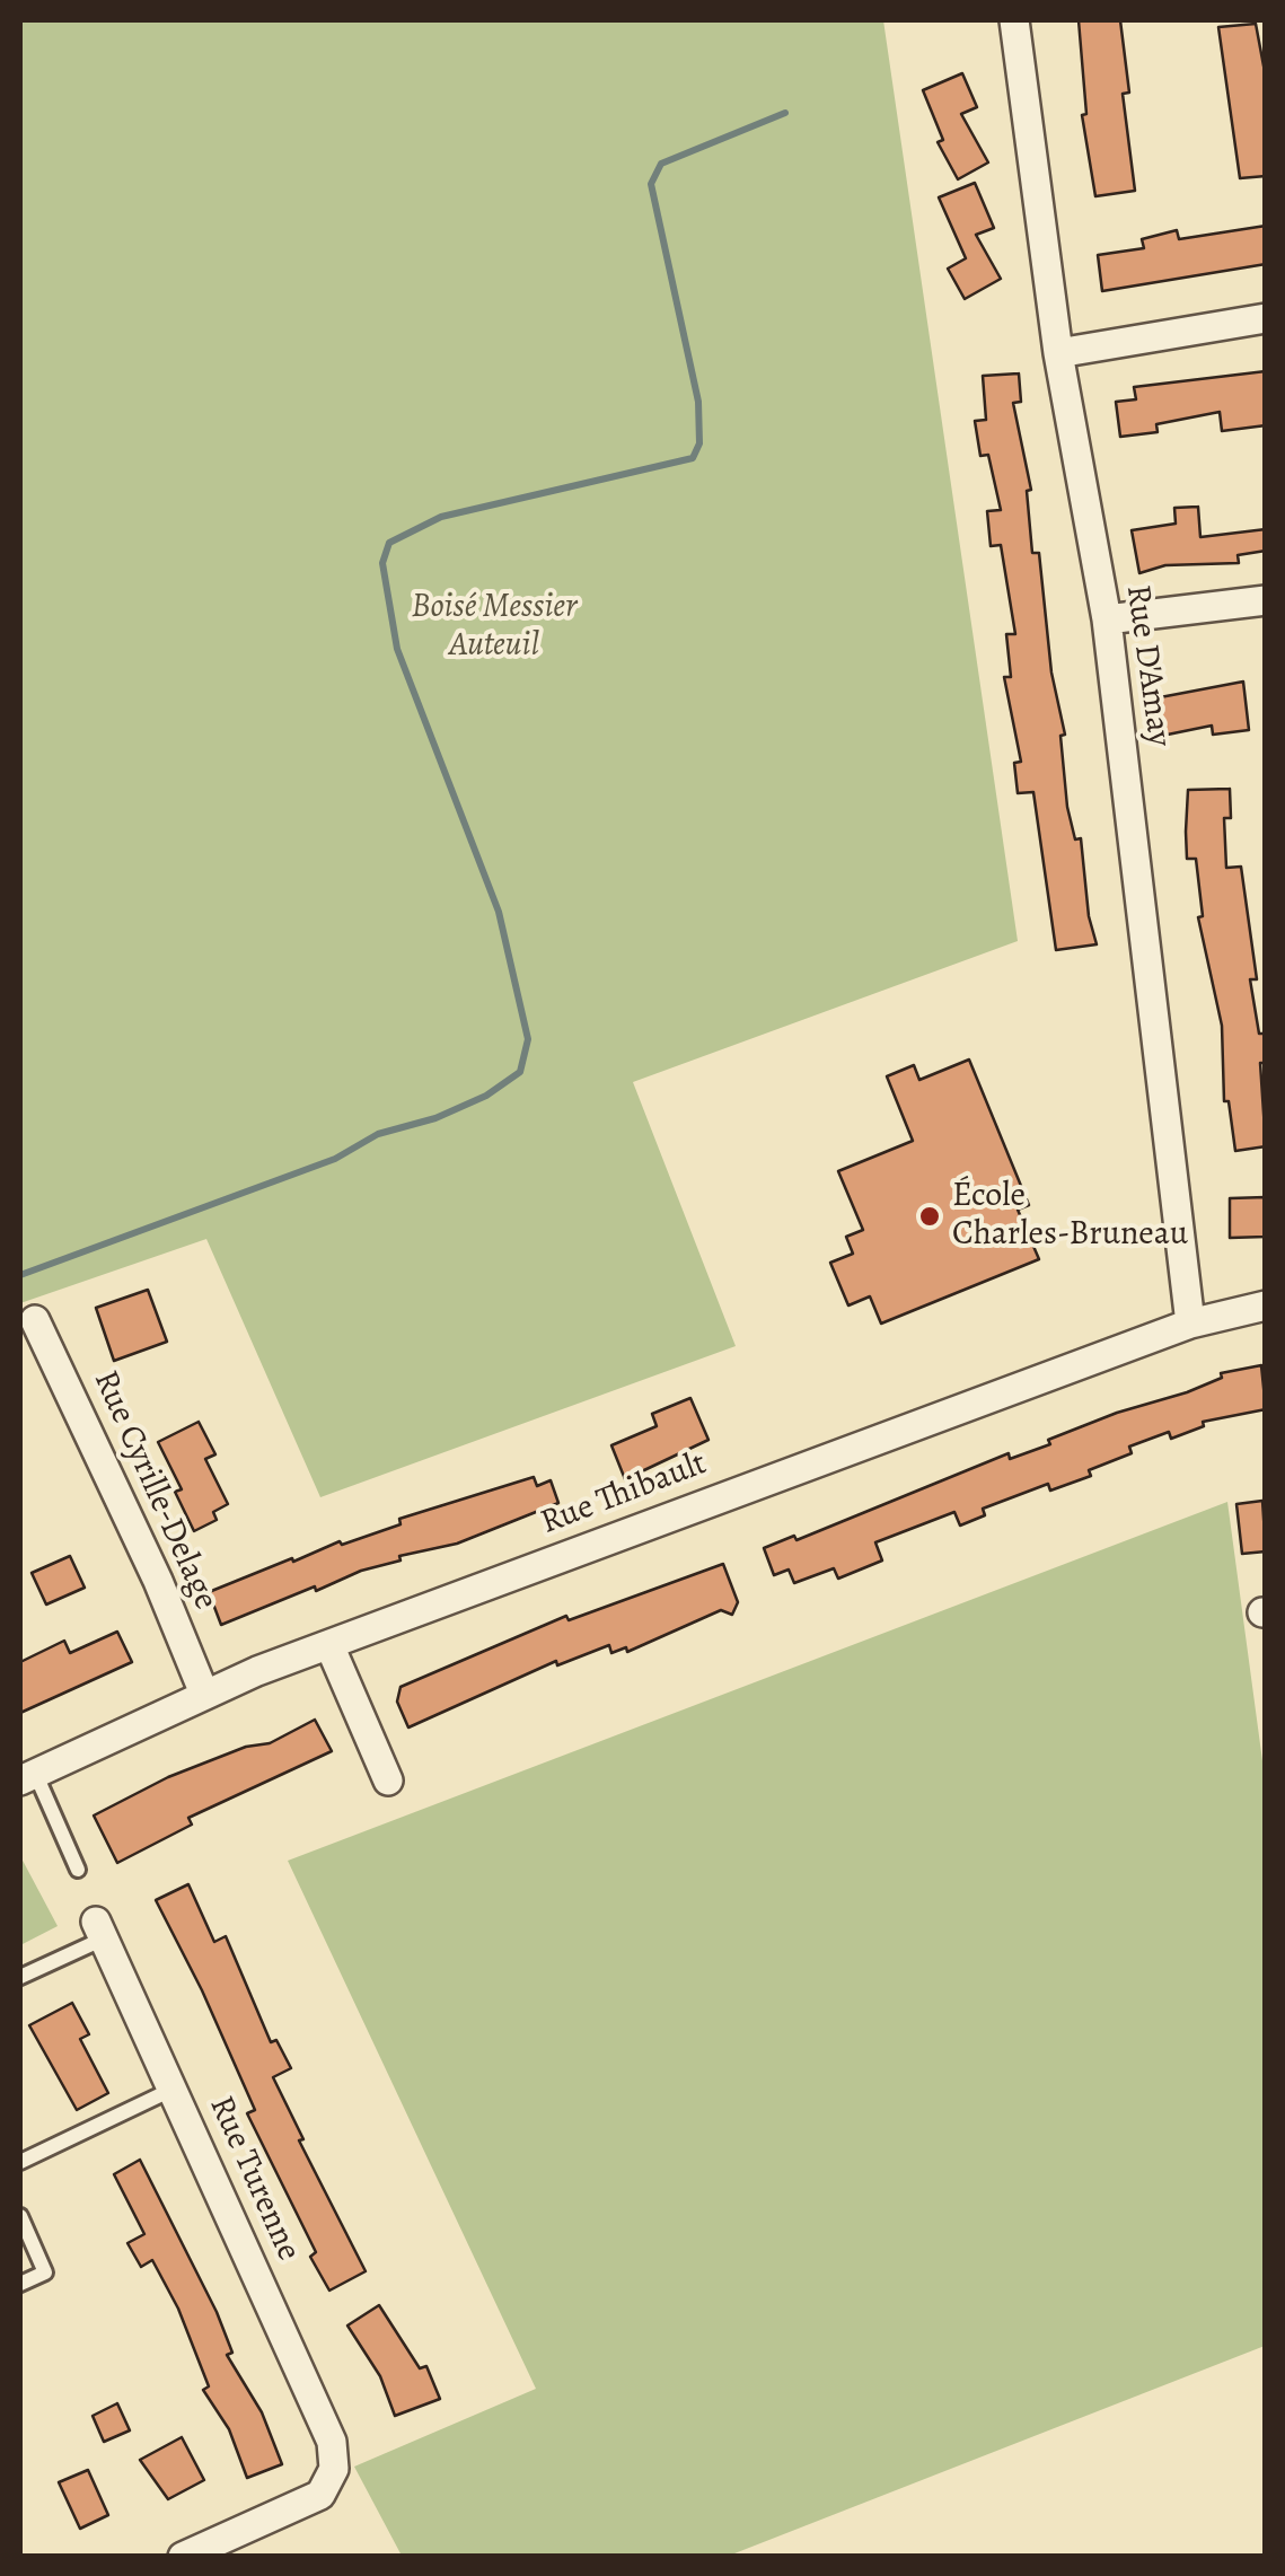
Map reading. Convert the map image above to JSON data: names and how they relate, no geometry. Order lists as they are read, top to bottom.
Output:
{
  "streets": {
    "street": [
      "Rue D'Amay",
      "Rue Cyrille-Delage",
      "Rue Thibault",
      "Rue Turenne"
    ]
  },
  "crossings": [
    ["Rue D'Amay", "Rue Thibault"],
    ["Rue Cyrille-Delage", "Rue Thibault"]
  ],
  "parks": ["Boisé Messier Auteuil"],
  "places": ["École Charles-Bruneau"]
}
